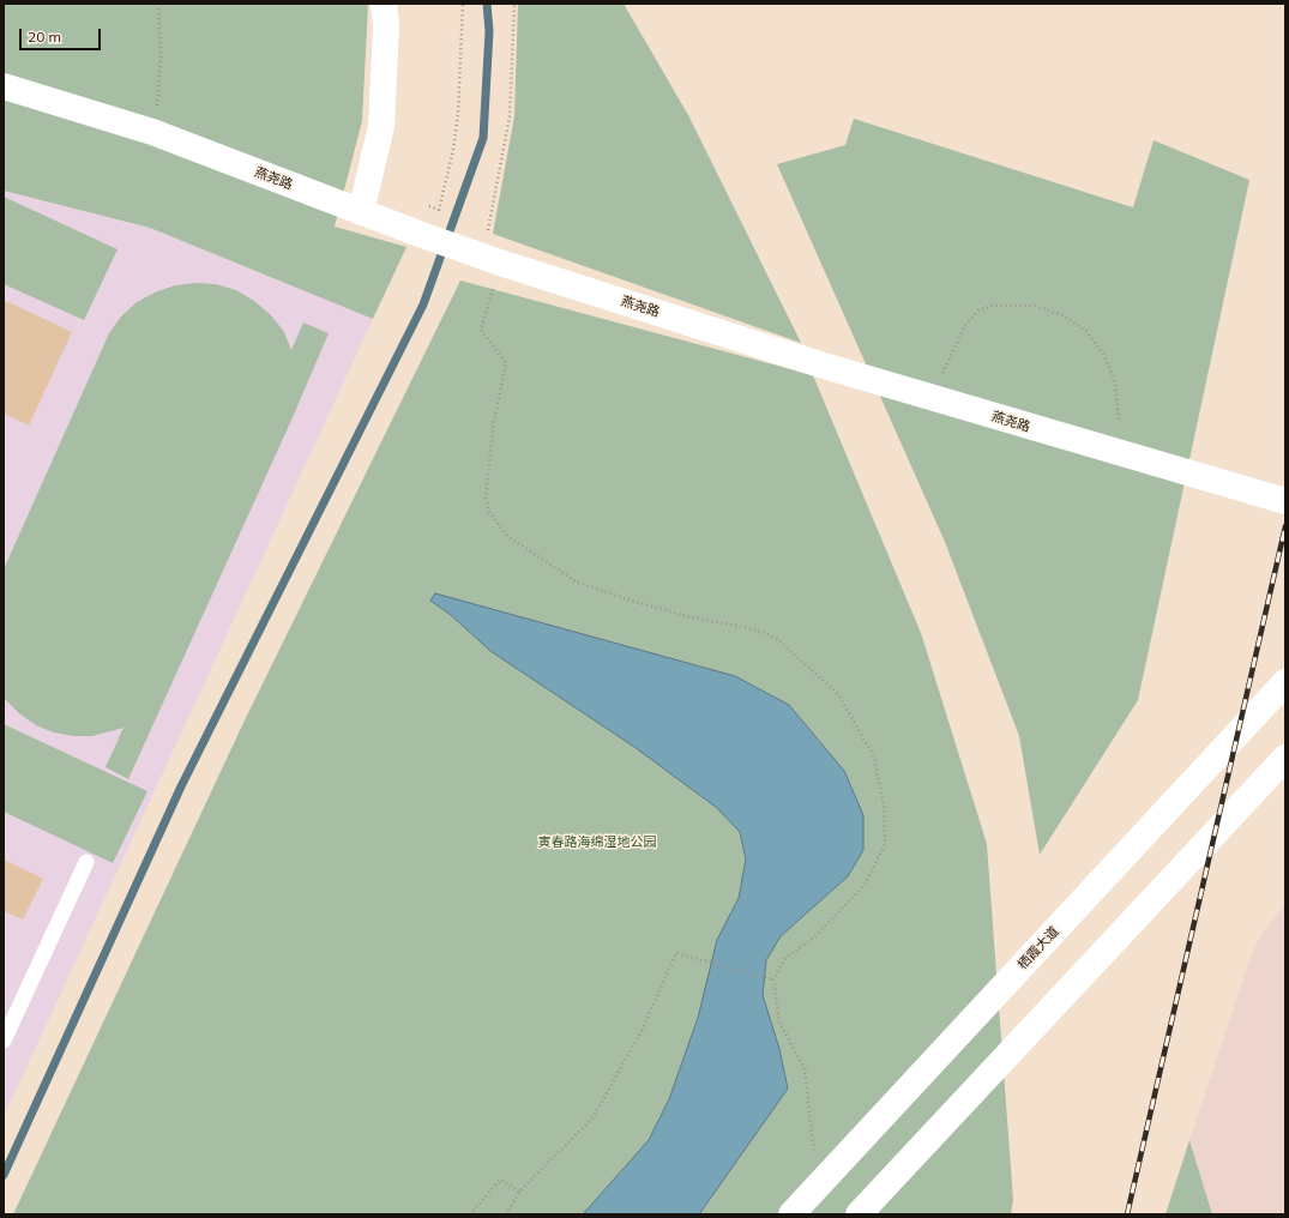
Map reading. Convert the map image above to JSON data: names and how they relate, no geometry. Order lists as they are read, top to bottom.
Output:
{
  "streets": {
    "main road": ["燕尧路", "栖霞大道"]
  },
  "parks": ["寅春路海绵湿地公园"],
  "scale_bar": "20 m"
}
